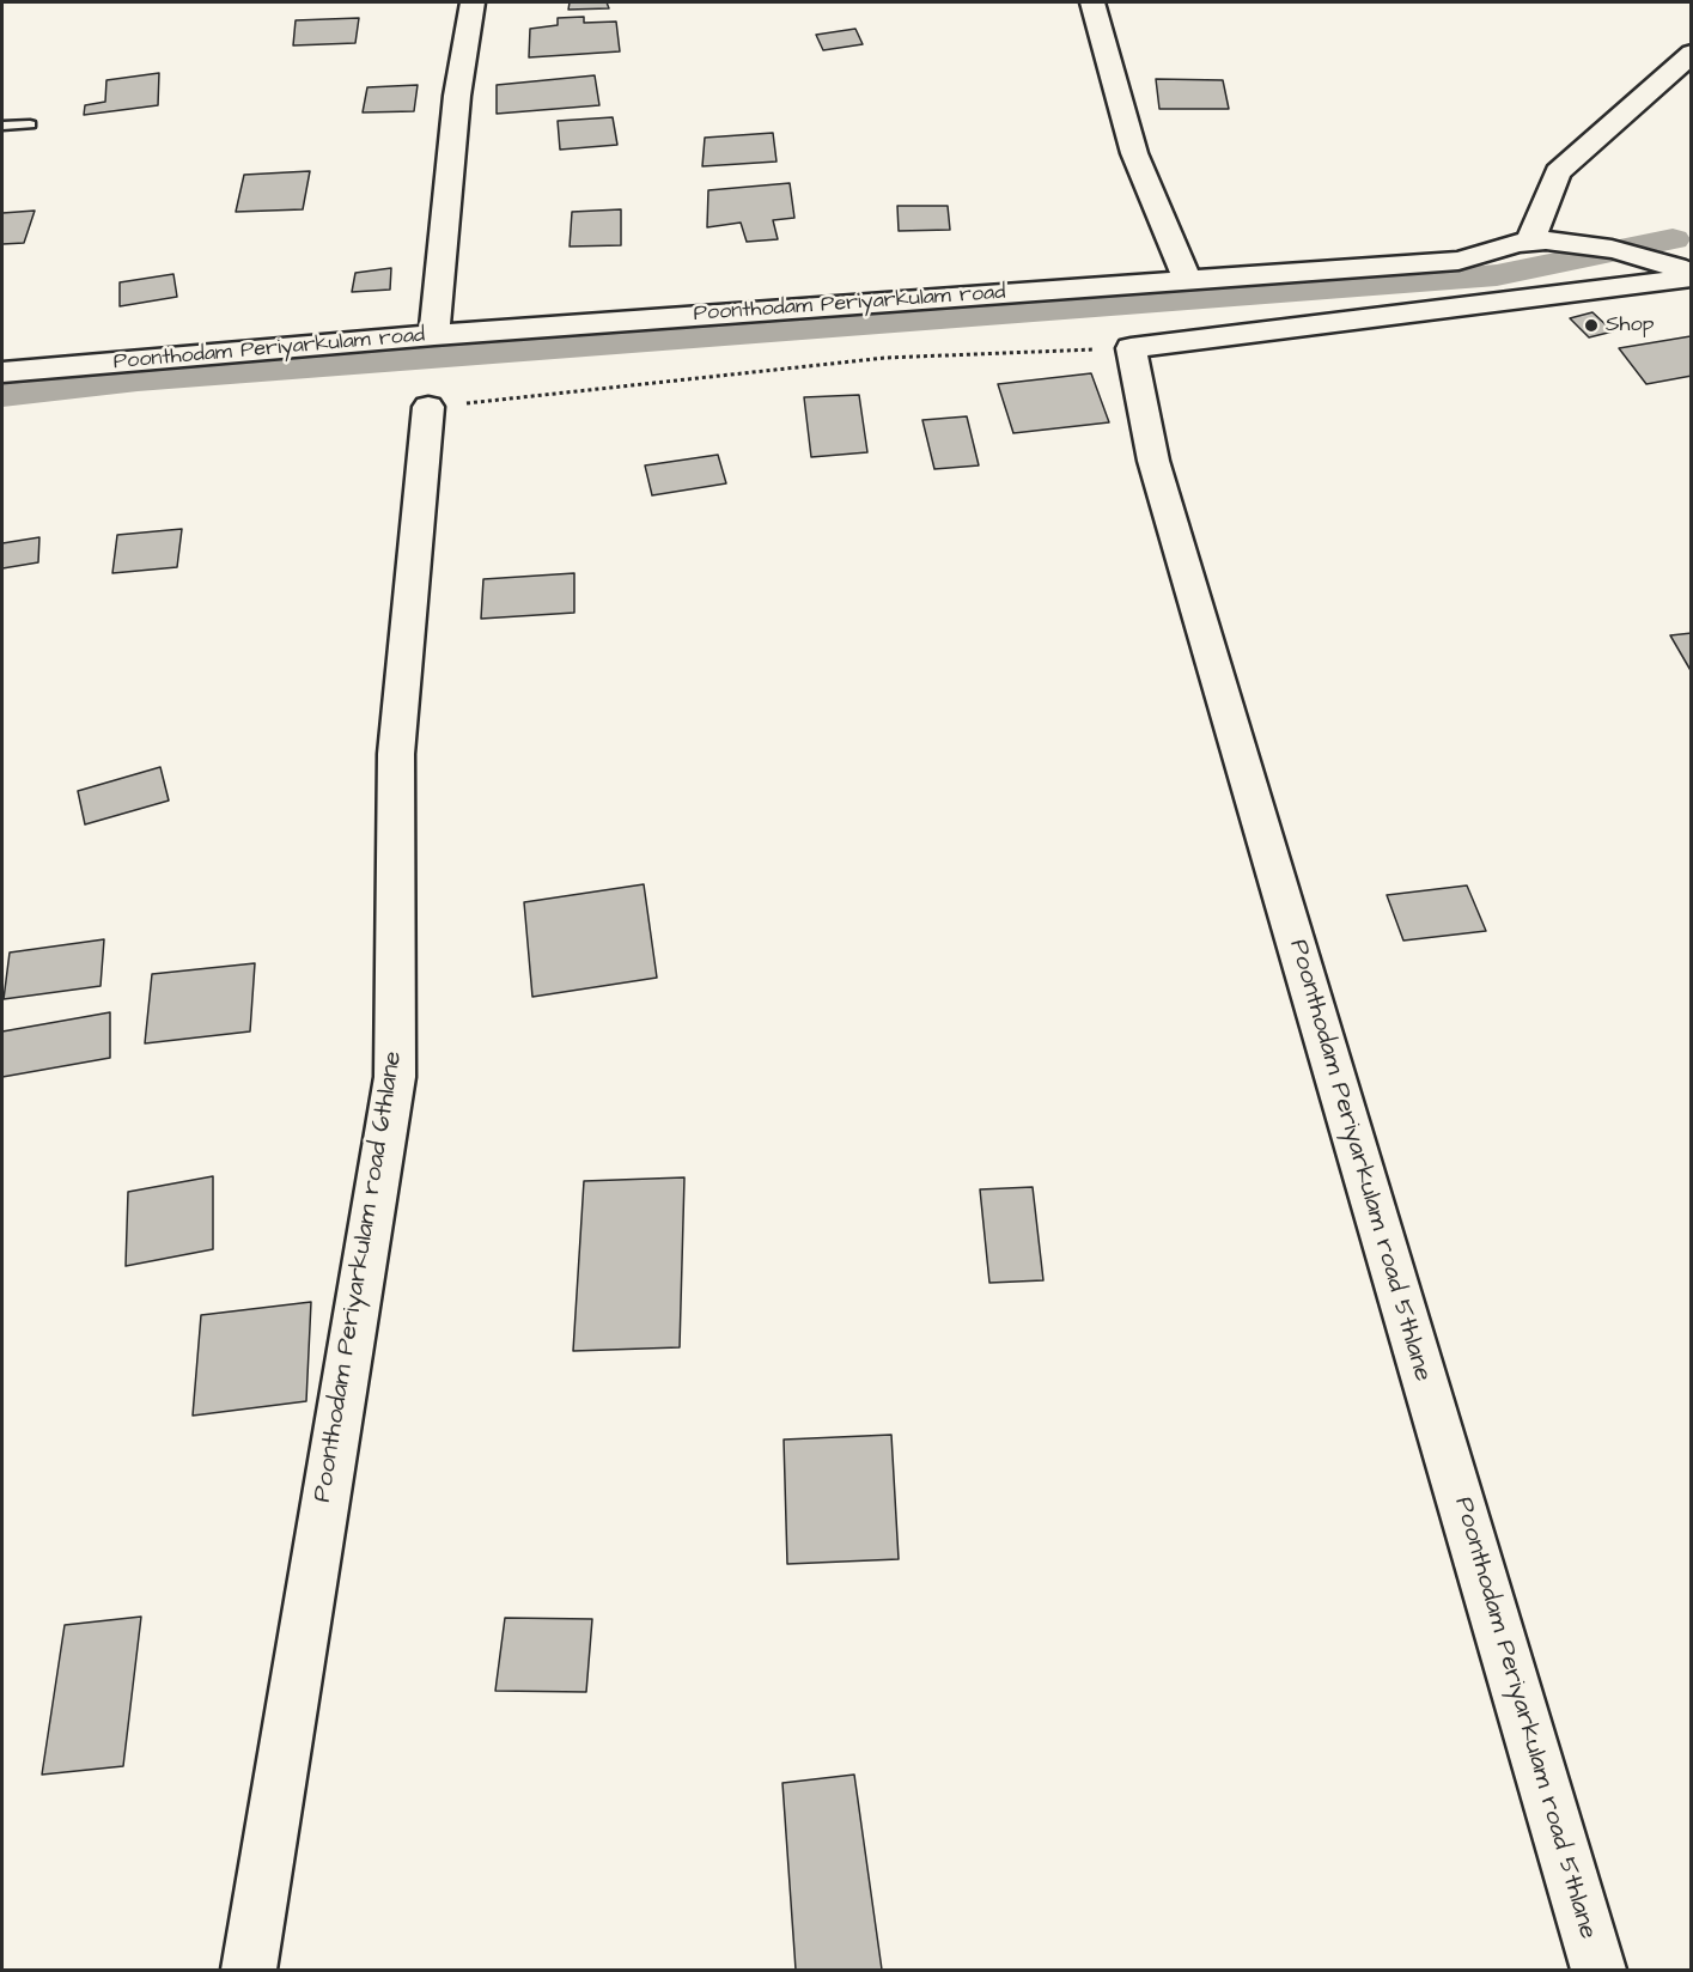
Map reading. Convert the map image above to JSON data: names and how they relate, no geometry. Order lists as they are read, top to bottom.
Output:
{
  "streets": {
    "street": ["Poonthodam Periyarkulam road", "Poonthodam Periyarkulam road 5thlane", "Poonthodam Periyarkulam road 6thlane"]
  },
  "places": ["Shop"]
}
